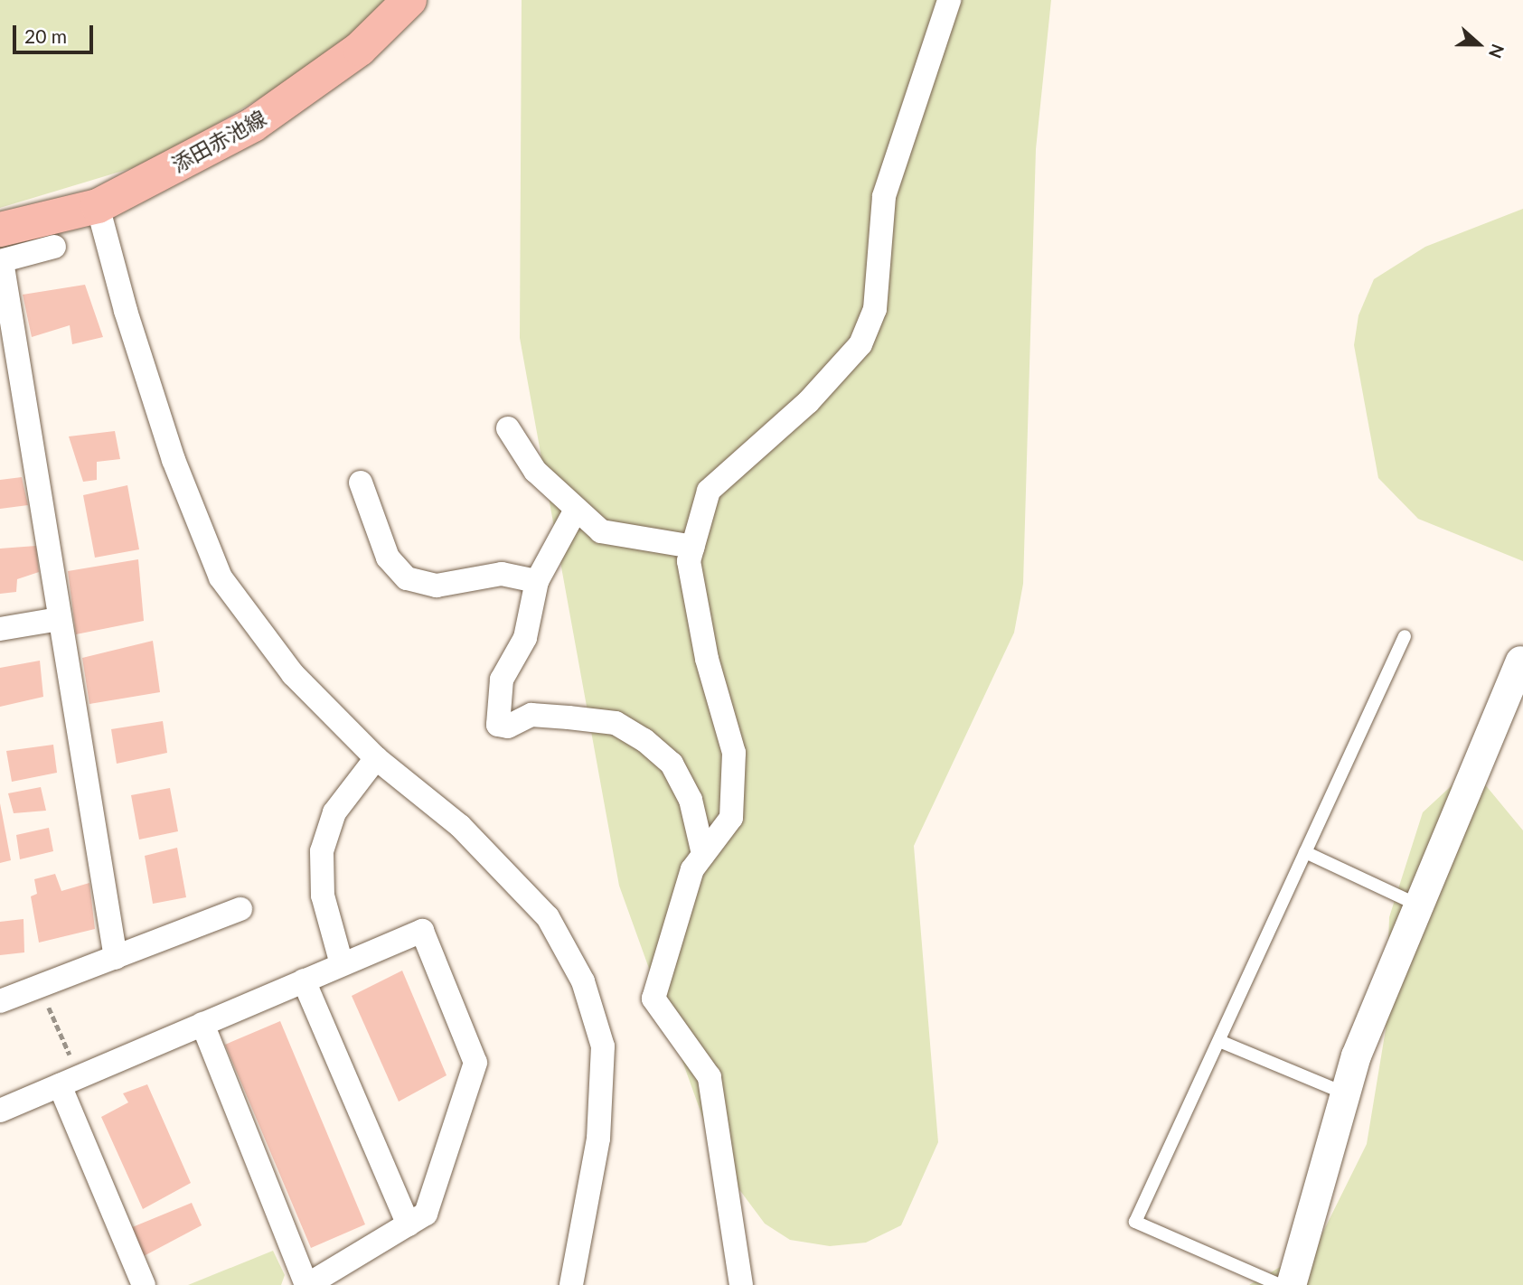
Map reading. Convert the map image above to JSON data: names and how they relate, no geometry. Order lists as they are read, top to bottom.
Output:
{
  "streets": {
    "main road": ["添田赤池線"]
  },
  "scale_bar": "20 m",
  "north": "right"
}
